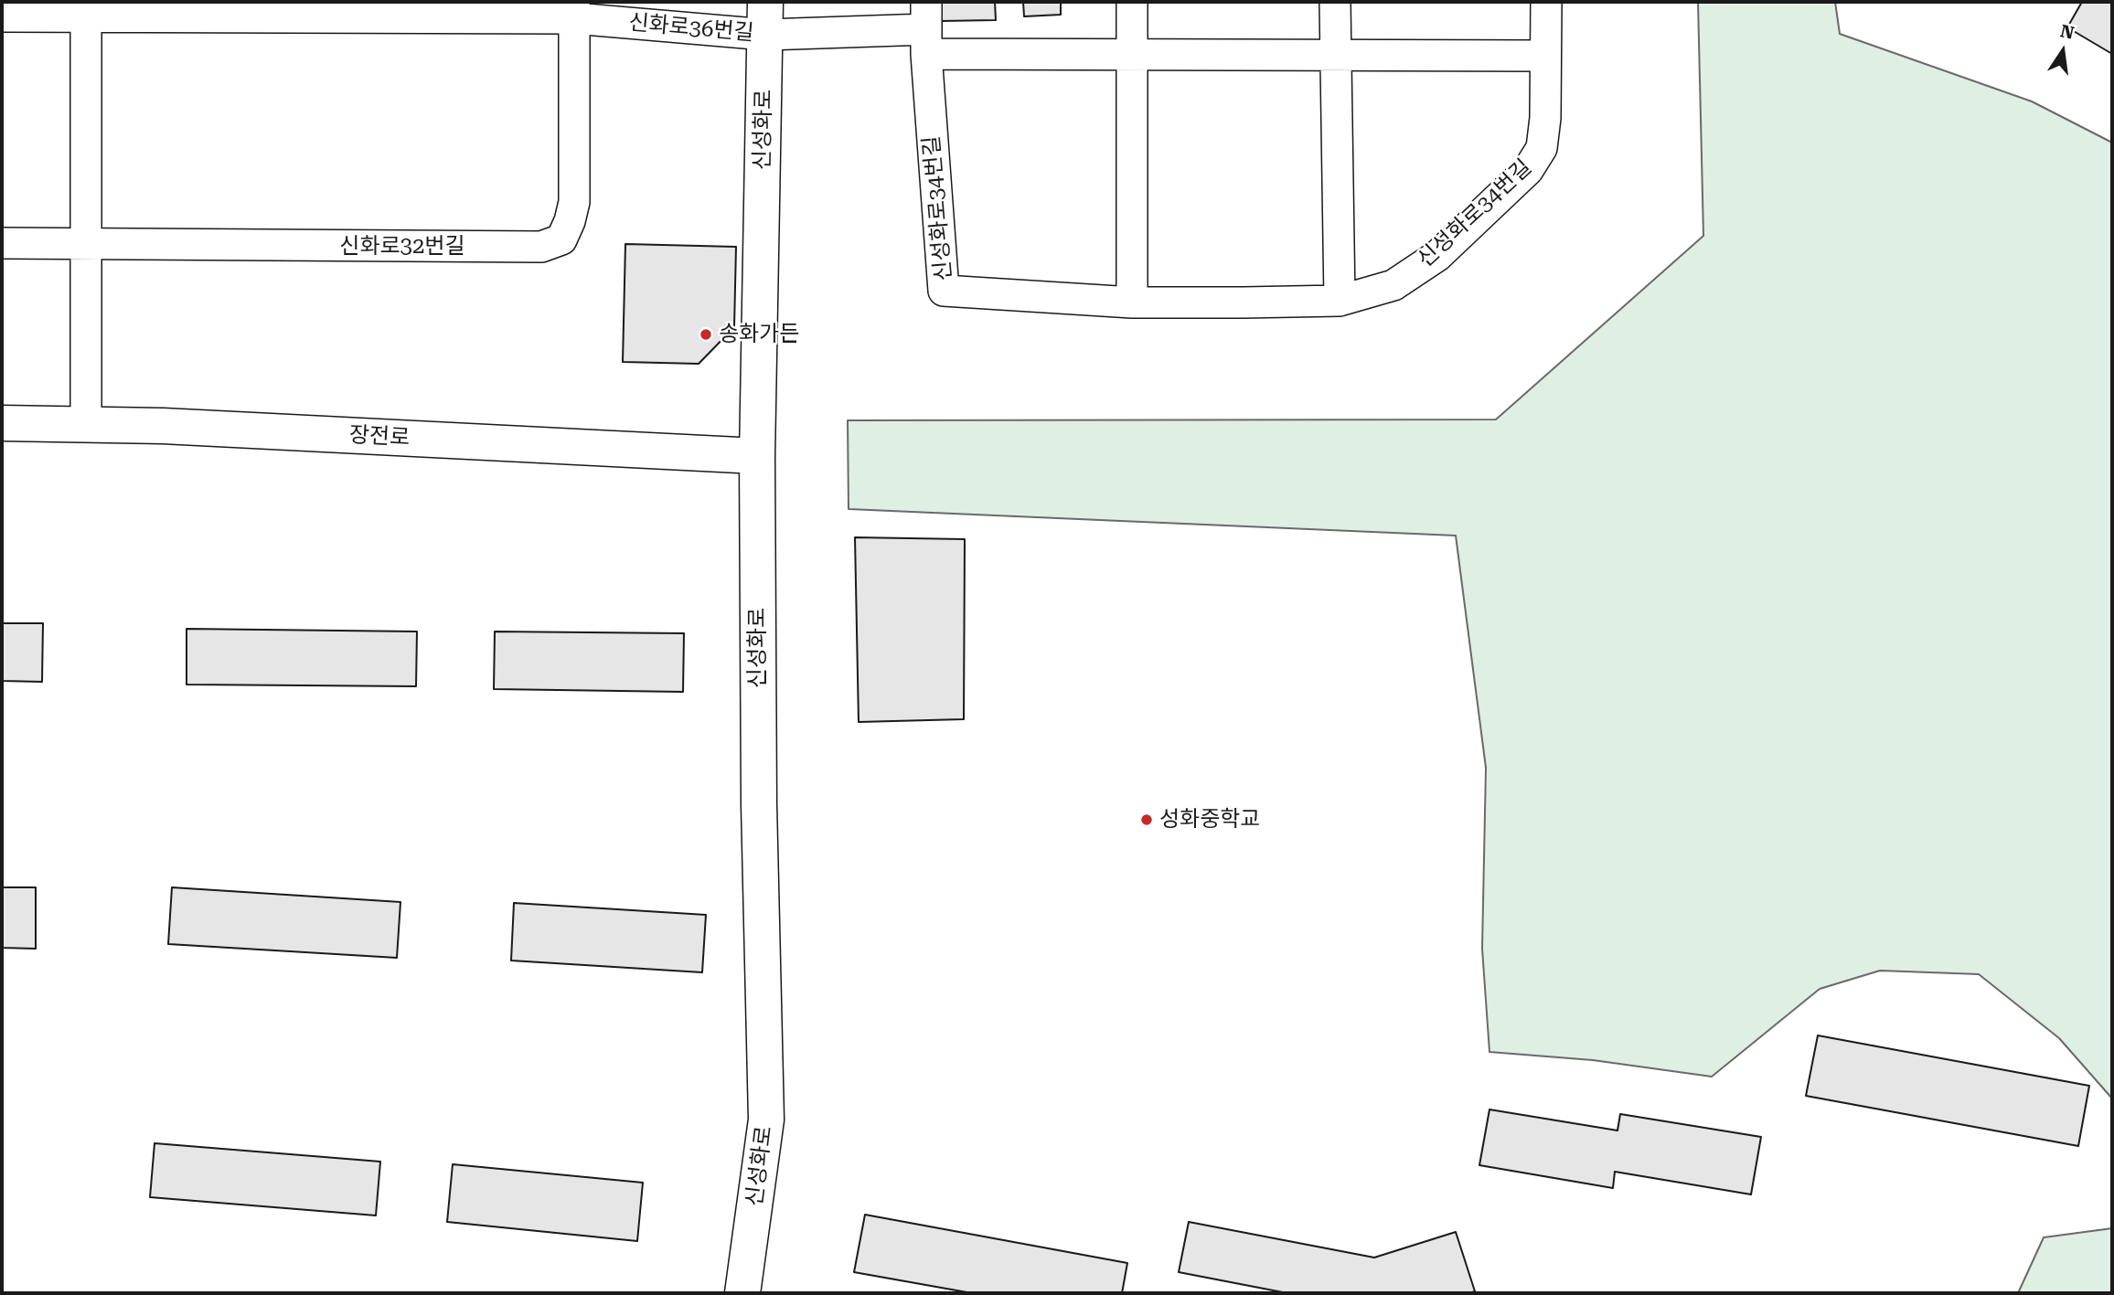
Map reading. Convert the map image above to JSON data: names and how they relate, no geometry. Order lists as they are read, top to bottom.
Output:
{
  "streets": {
    "street": [
      "신화로36번길",
      "신성화로",
      "신성화로34번길",
      "신화로32번길",
      "장전로"
    ]
  },
  "crossings": [
    ["신화로36번길", "신성화로"],
    ["신화로36번길", "신성화로34번길"],
    ["신화로36번길", "신화로32번길"],
    ["신성화로", "장전로"]
  ],
  "places": ["송화가든", "성화중학교"],
  "north": "top"
}
